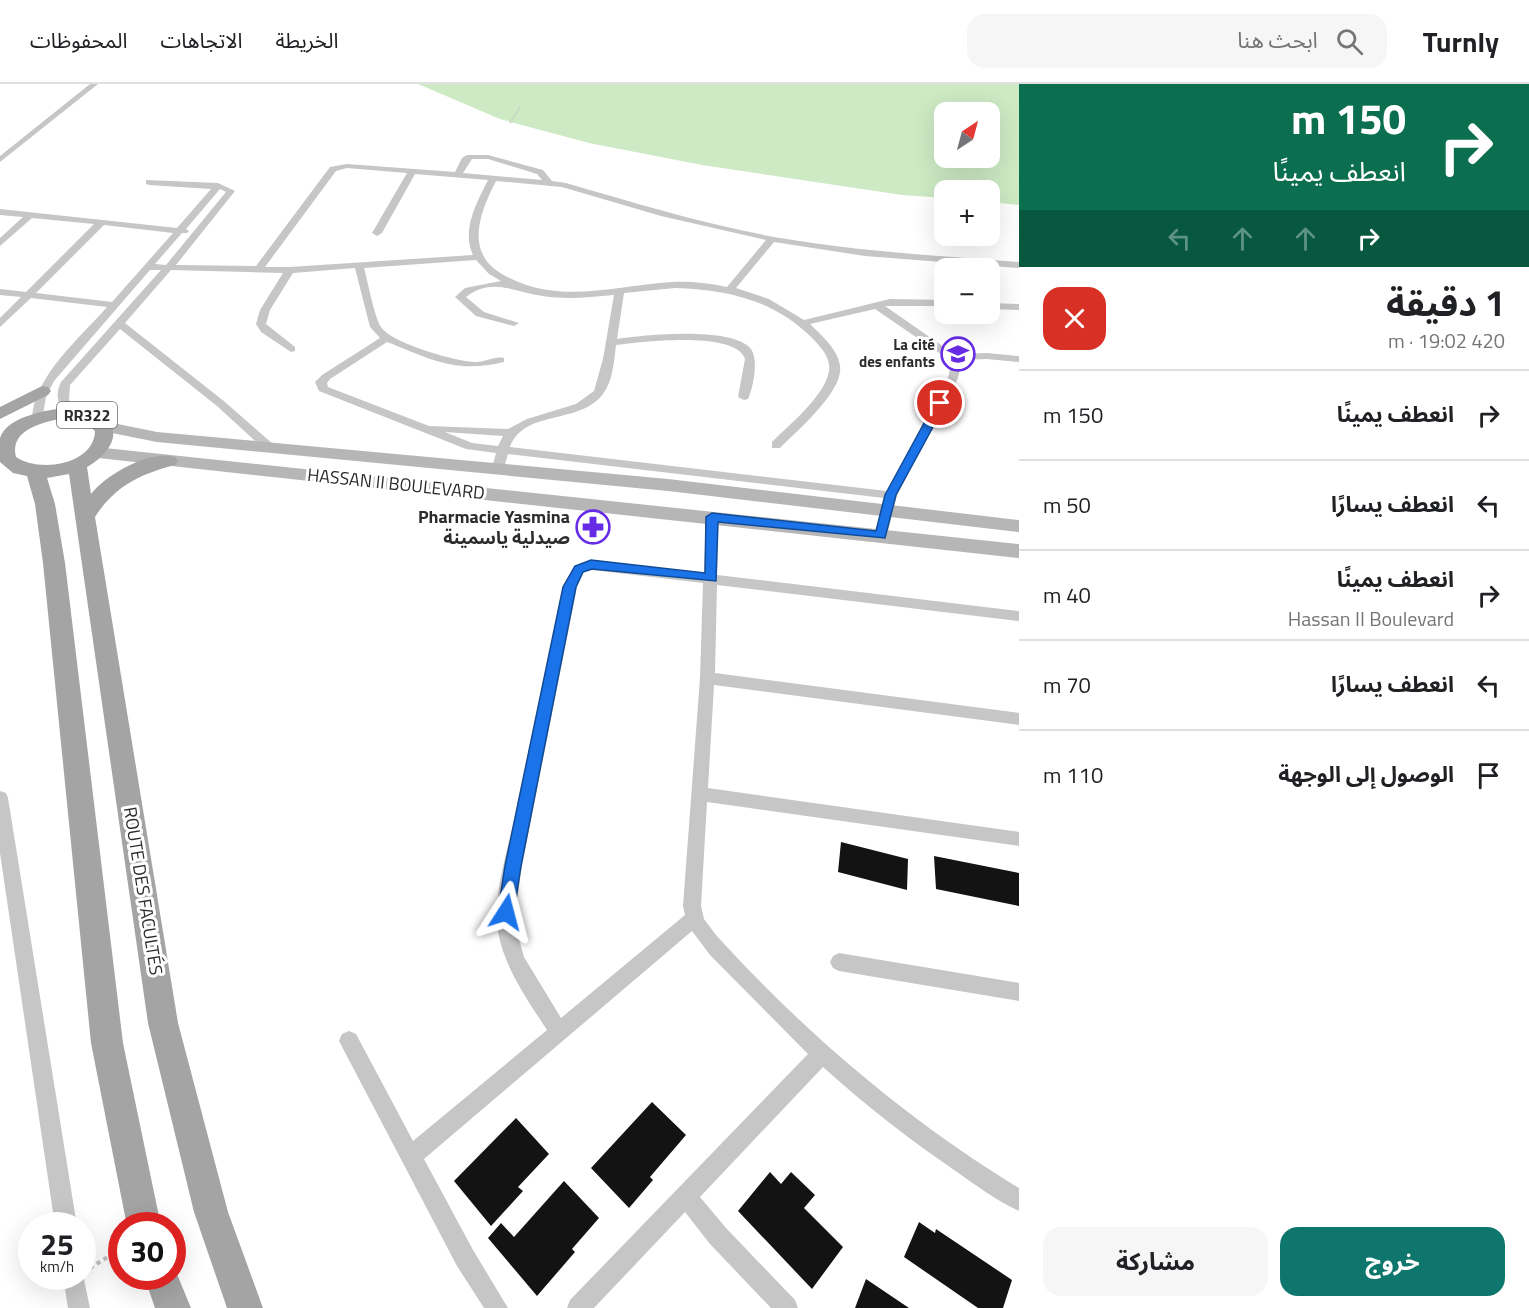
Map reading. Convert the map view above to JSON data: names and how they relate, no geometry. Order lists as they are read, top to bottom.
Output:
{
  "streets": {
    "main road": ["RR322", "HASSAN II BOULEVARD", "ROUTE DES FACULTÉS"]
  },
  "crossings": [
    ["RR322", "HASSAN II BOULEVARD"],
    ["RR322", "ROUTE DES FACULTÉS"],
    ["HASSAN II BOULEVARD", "ROUTE DES FACULTÉS"]
  ],
  "places": {
    "school or university": ["La cité des enfants"],
    "pharmacy": ["Pharmacie Yasmina صيدلية ياسمينة"]
  },
  "north": "top right",
  "page": {
    "header": "Turnly",
    "search": "ابحث هنا",
    "nav": ["الخريطة", "الاتجاهات", "المحفوظات"],
    "turn": ["150 m", "انعطف يمينًا"],
    "map_buttons": ["+", "−"],
    "heading": ["1 دقيقة", "420 m · 19:02"],
    "list": [
      {
        "name": "انعطف يمينًا",
        "value": "150 m"
      },
      {
        "name": "انعطف يسارًا",
        "value": "50 m"
      },
      {
        "name": "انعطف يمينًا",
        "note": "Hassan II Boulevard",
        "value": "40 m"
      },
      {
        "name": "انعطف يسارًا",
        "value": "70 m"
      },
      {
        "name": "الوصول إلى الوجهة",
        "value": "110 m"
      }
    ],
    "speed": "25 km/h",
    "limit": "30",
    "buttons": ["خروج", "مشاركة"]
  }
}
